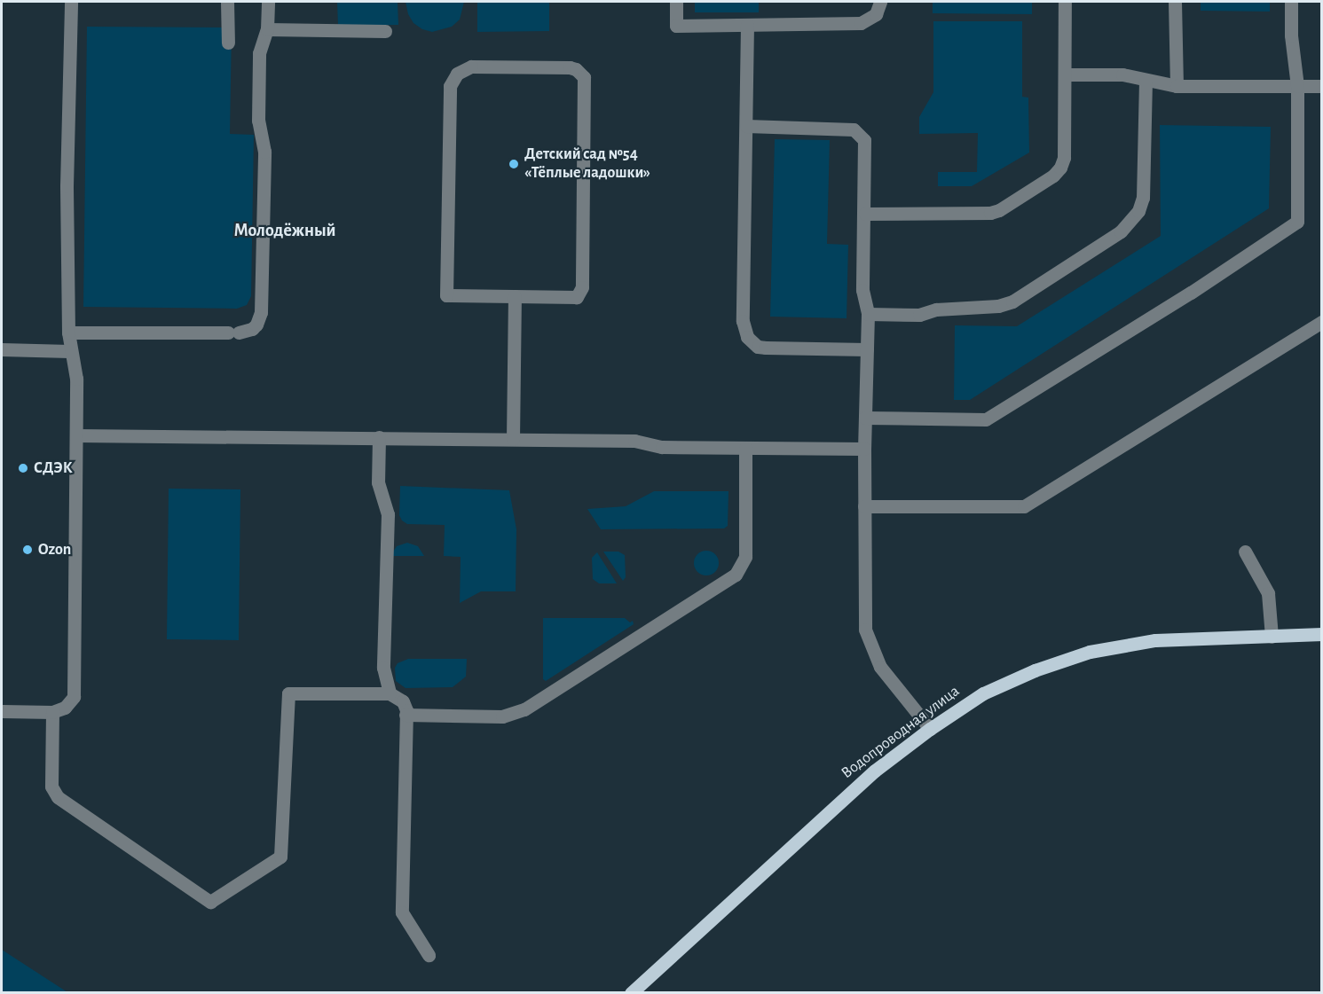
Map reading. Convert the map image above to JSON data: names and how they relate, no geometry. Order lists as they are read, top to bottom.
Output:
{
  "streets": {
    "main road": ["Водопроводная улица"]
  },
  "districts": ["Молодёжный"],
  "places": ["Детский сад №54 «Тёплые ладошки»", "СДЭК", "Ozon"]
}
